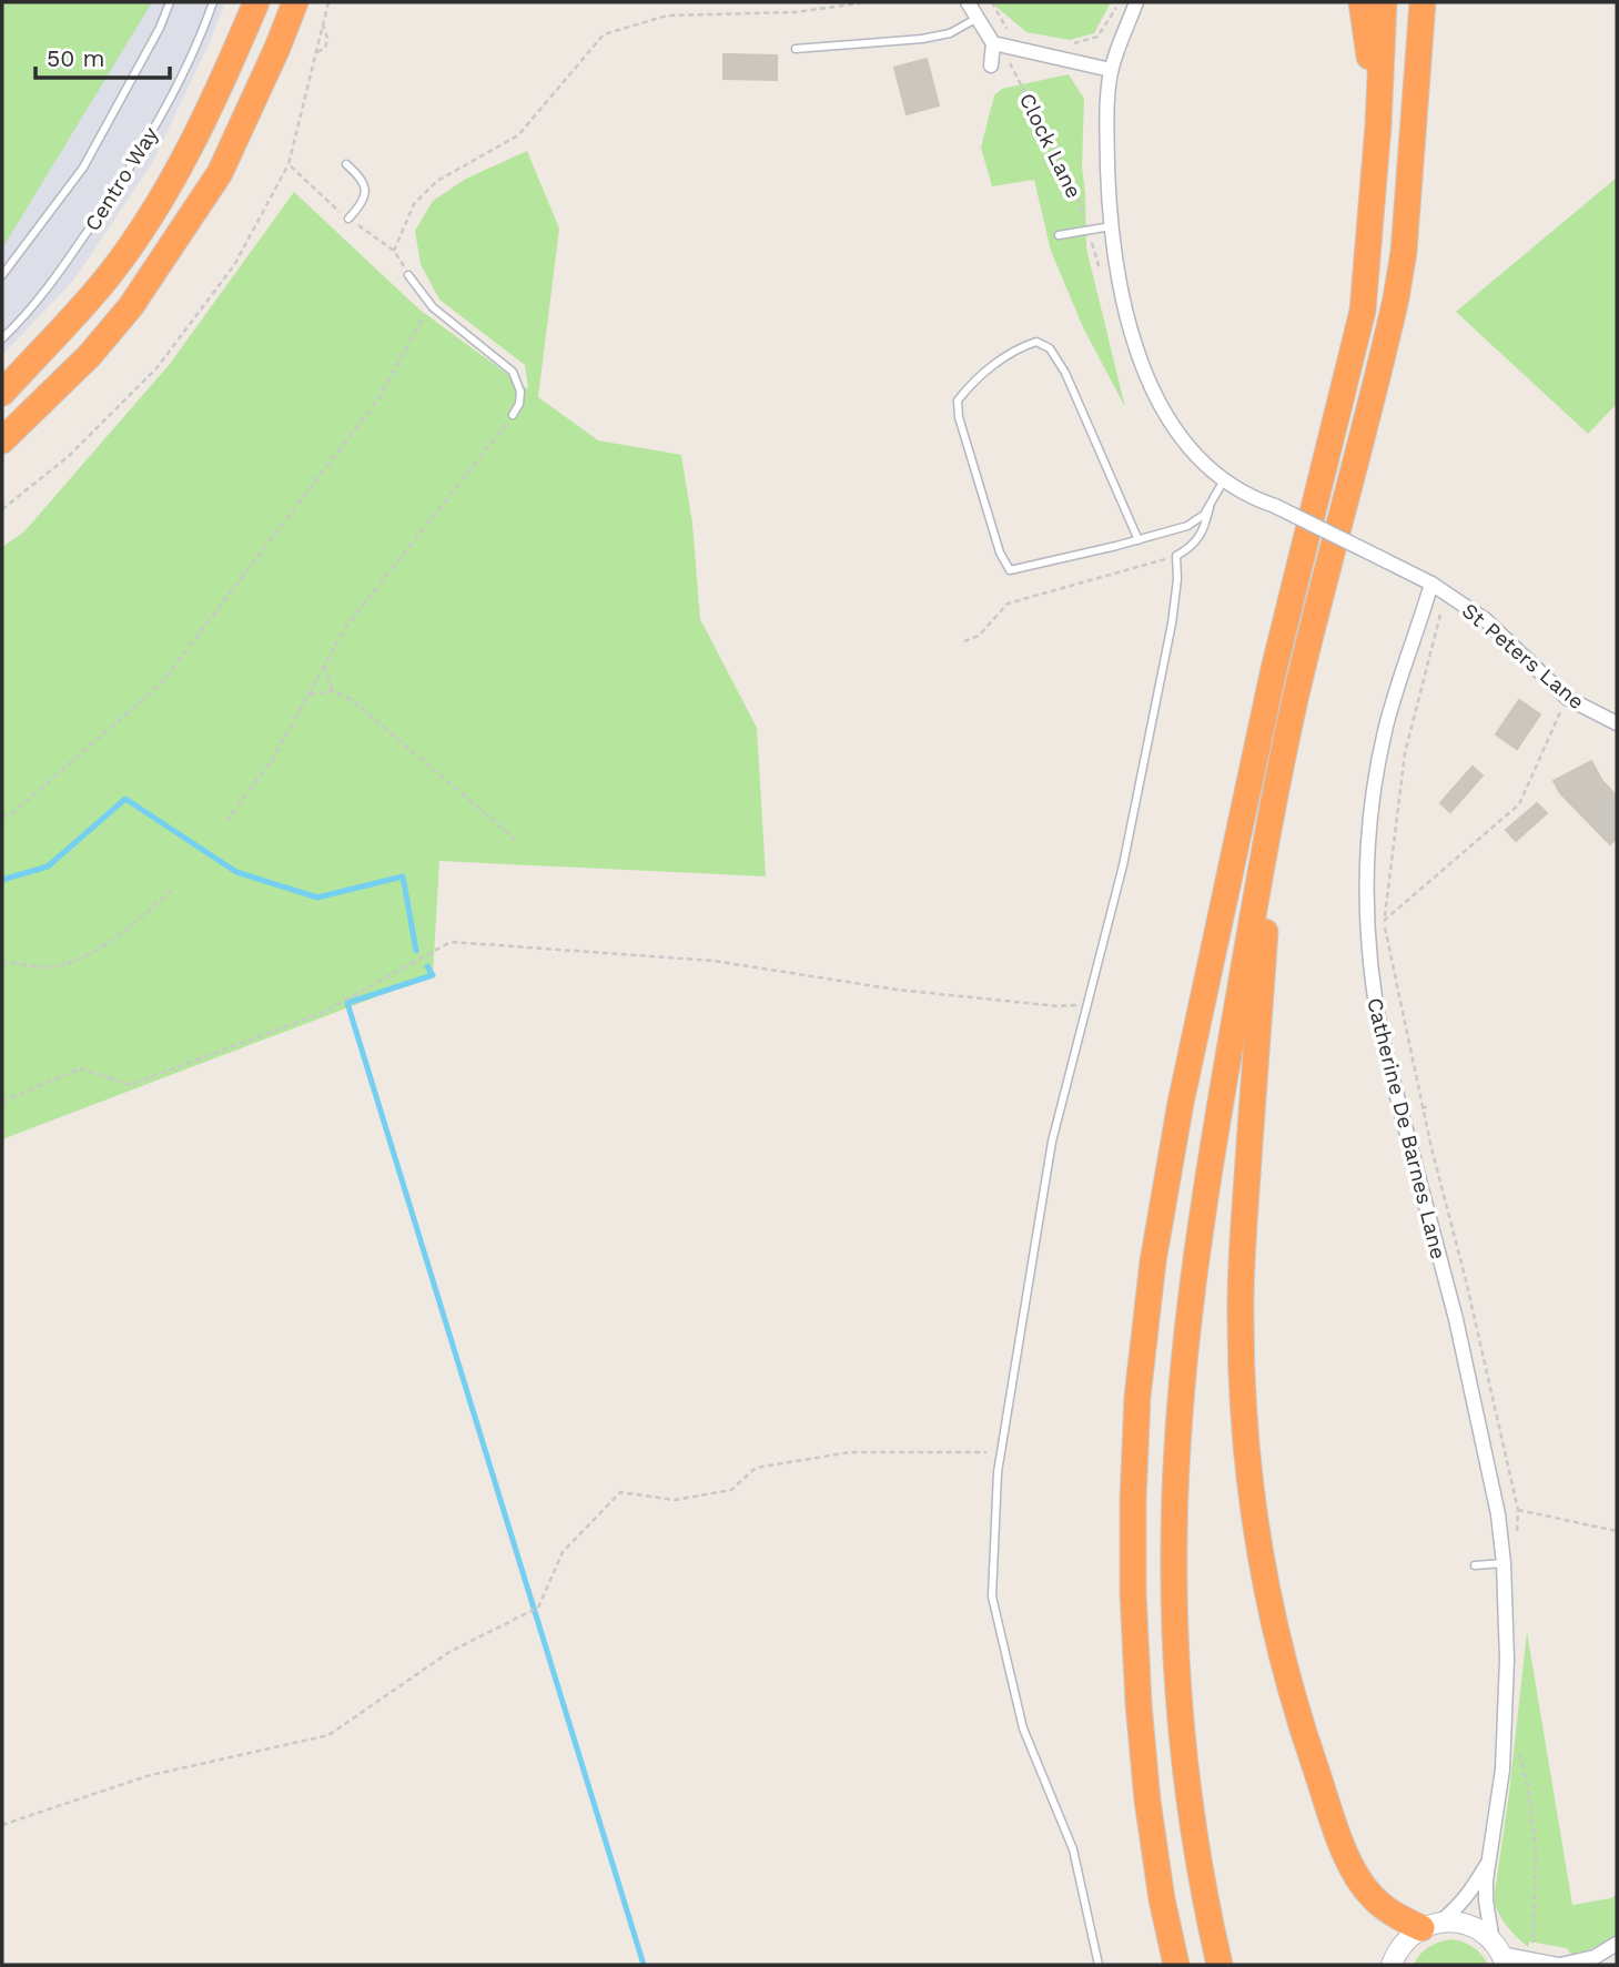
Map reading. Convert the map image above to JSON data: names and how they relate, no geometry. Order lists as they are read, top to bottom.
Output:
{
  "streets": {
    "street": ["St Peters Lane", "Catherine De Barnes Lane"],
    "lane": ["Centro Way"],
    "path": ["Clock Lane"]
  },
  "crossings": [
    ["St Peters Lane", "Catherine De Barnes Lane"]
  ],
  "scale_bar": "50 m"
}
